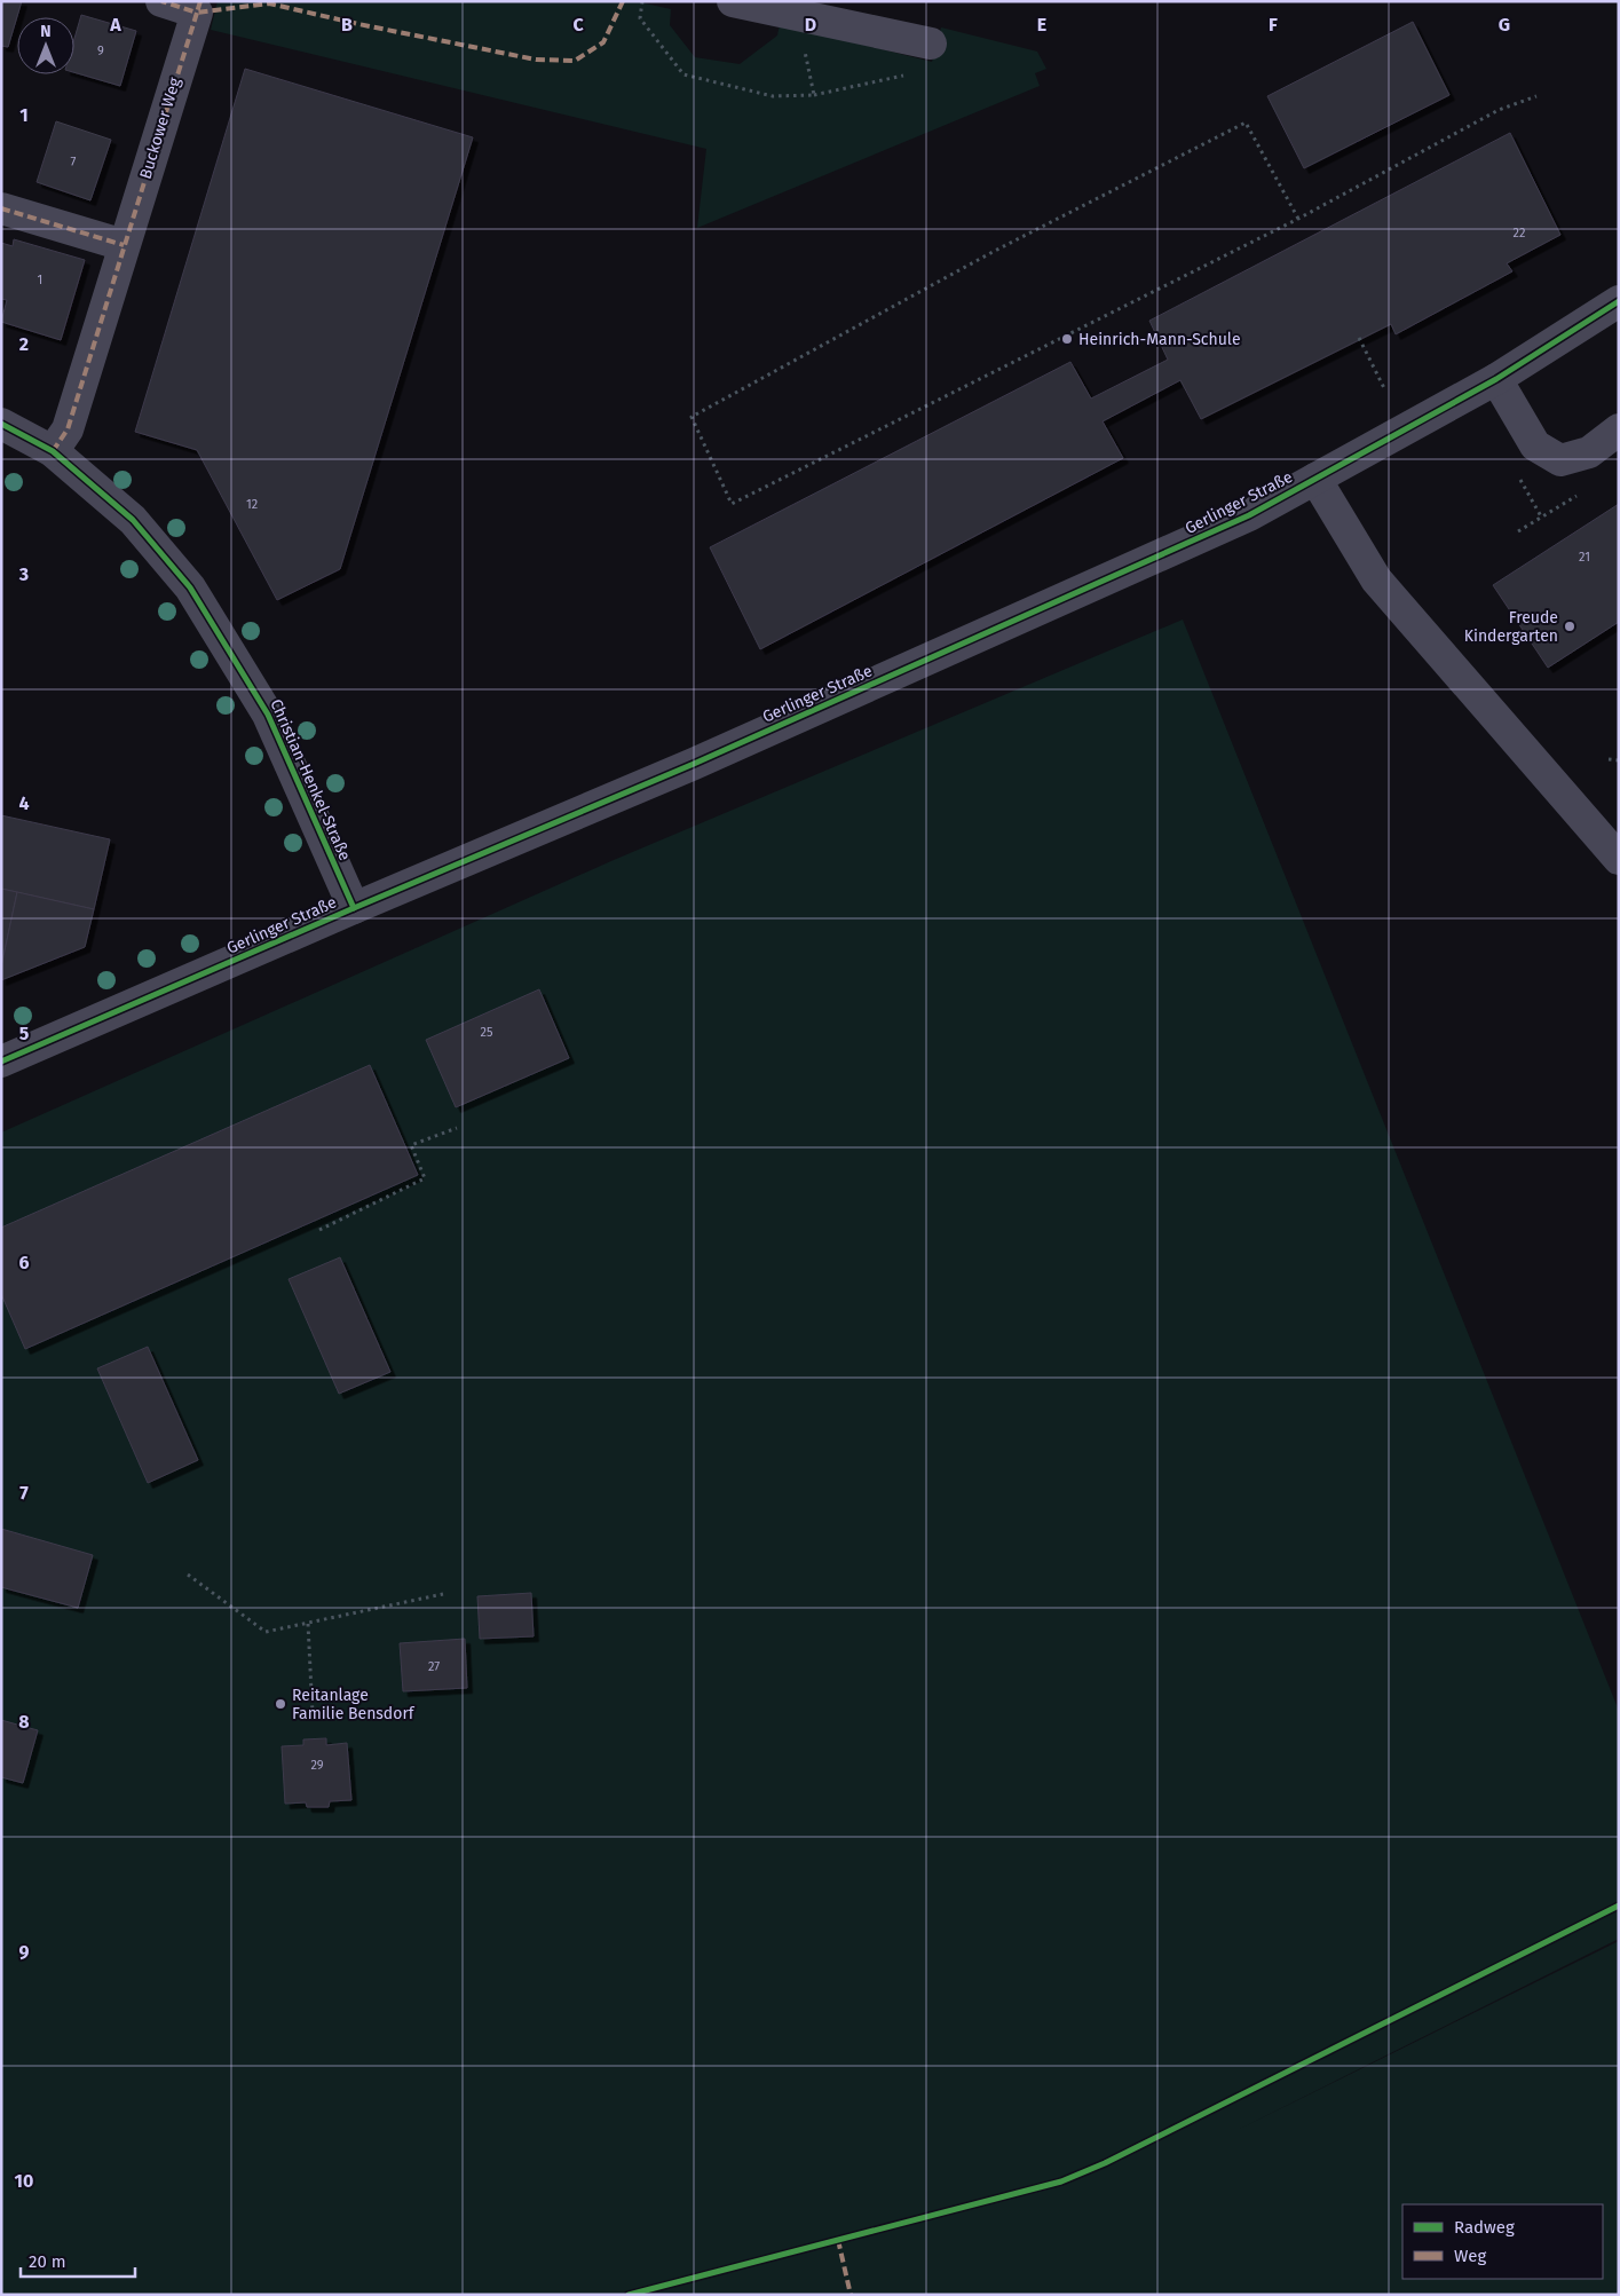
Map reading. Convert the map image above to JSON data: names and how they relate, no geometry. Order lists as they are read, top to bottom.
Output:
{
  "streets": {
    "street": ["Buckower Weg", "Gerlinger Straße", "Christian-Henkel-Straße"]
  },
  "crossings": [
    ["Buckower Weg", "Christian-Henkel-Straße"],
    ["Gerlinger Straße", "Christian-Henkel-Straße"]
  ],
  "places": ["Heinrich-Mann-Schule", "Freude Kindergarten", "Reitanlage Familie Bensdorf"],
  "house_numbers": [
    "9",
    "7",
    "22",
    "1",
    "12",
    "21",
    "25",
    "27",
    "29"
  ],
  "legend": ["Radweg", "Weg"],
  "scale_bar": "20 m",
  "north": "top",
  "grid": {
    "columns": [
      "A",
      "B",
      "C",
      "D",
      "E",
      "F",
      "G"
    ],
    "rows": [
      "1",
      "2",
      "3",
      "4",
      "5",
      "6",
      "7",
      "8",
      "9",
      "10"
    ]
  }
}
